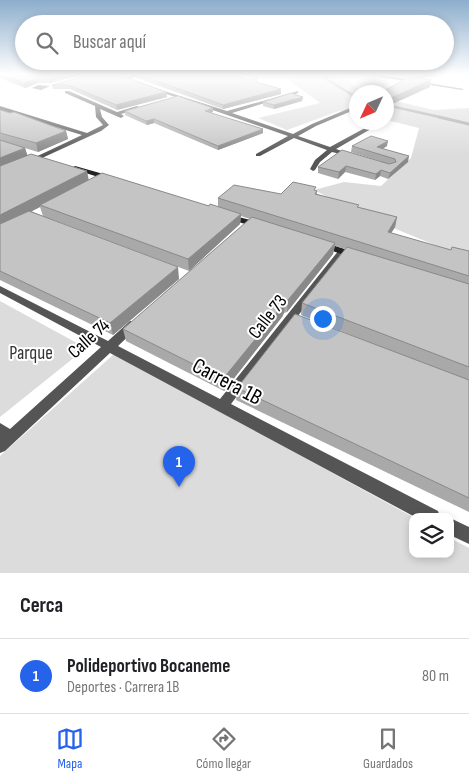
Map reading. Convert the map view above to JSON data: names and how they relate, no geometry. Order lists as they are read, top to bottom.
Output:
{
  "streets": {
    "street": ["Calle 73", "Calle 74", "Carrera 1B"]
  },
  "crossings": [
    ["Calle 73", "Carrera 1B"],
    ["Calle 74", "Carrera 1B"]
  ],
  "parks": ["Parque"],
  "north": "bottom left",
  "page": {
    "search": "Buscar aquí",
    "pins": "1",
    "heading": "Cerca",
    "list": [
      {
        "mark": "1",
        "name": "Polideportivo Bocaneme",
        "note": "Deportes · Carrera 1B",
        "value": "80 m"
      }
    ],
    "nav": ["Mapa", "Cómo llegar", "Guardados"]
  }
}
